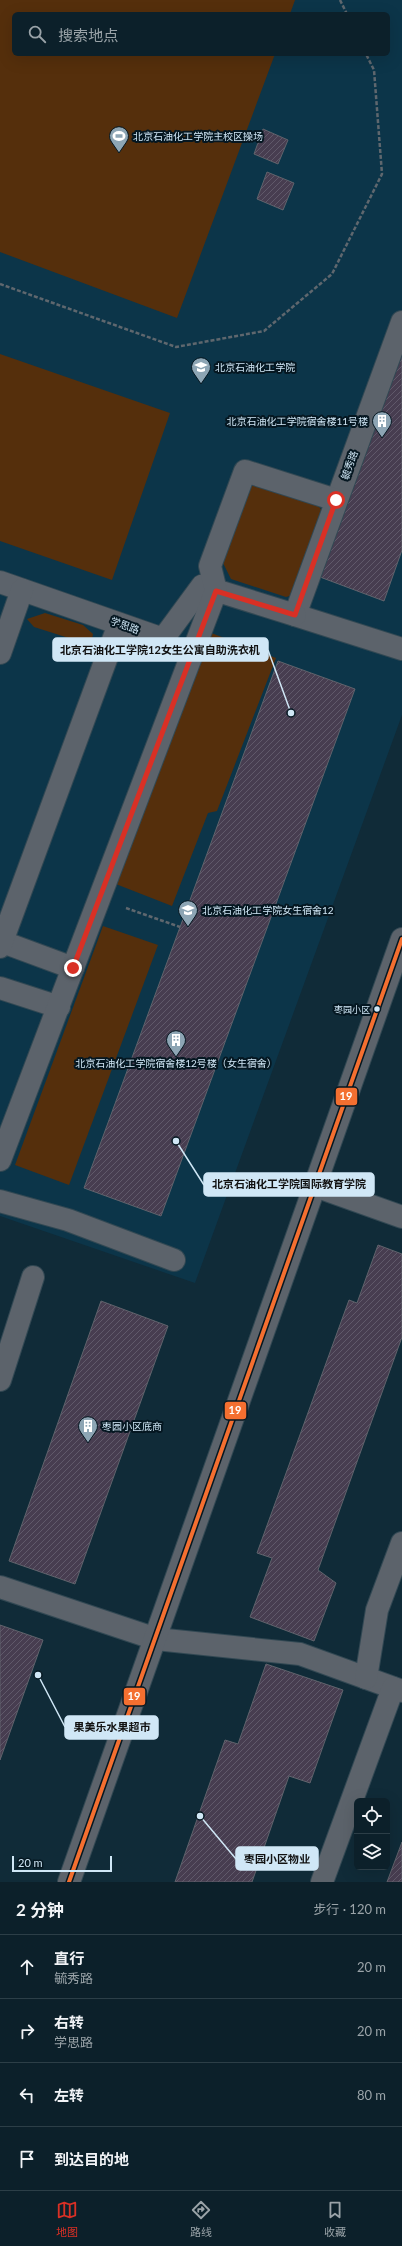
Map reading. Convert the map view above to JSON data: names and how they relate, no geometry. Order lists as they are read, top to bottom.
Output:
{
  "streets": {
    "street": ["毓秀路", "学思路"]
  },
  "crossings": [
    ["毓秀路", "学思路"]
  ],
  "places": {
    "sports": ["北京石油化工学院主校区操场"],
    "school or university": ["北京石油化工学院", "北京石油化工学院女生宿舍12"],
    "building": ["北京石油化工学院宿舍楼11号楼", "北京石油化工学院宿舍楼12号楼（女生宿舍）", "枣园小区底商"],
    "other": [
      "北京石油化工学院12女生公寓自助洗衣机",
      "枣园小区",
      "北京石油化工学院国际教育学院",
      "果美乐水果超市",
      "枣园小区物业"
    ]
  },
  "lines": ["transit line 19"],
  "scale_bar": "20 m",
  "page": {
    "search": "搜索地点",
    "scale": "20 m",
    "heading": ["2 分钟", "步行 · 120 m"],
    "list": [
      ["直行", "毓秀路", "20 m"],
      ["右转", "学思路", "20 m"],
      ["左转", "80 m"],
      "到达目的地"
    ],
    "nav": ["地图", "路线", "收藏"]
  }
}
